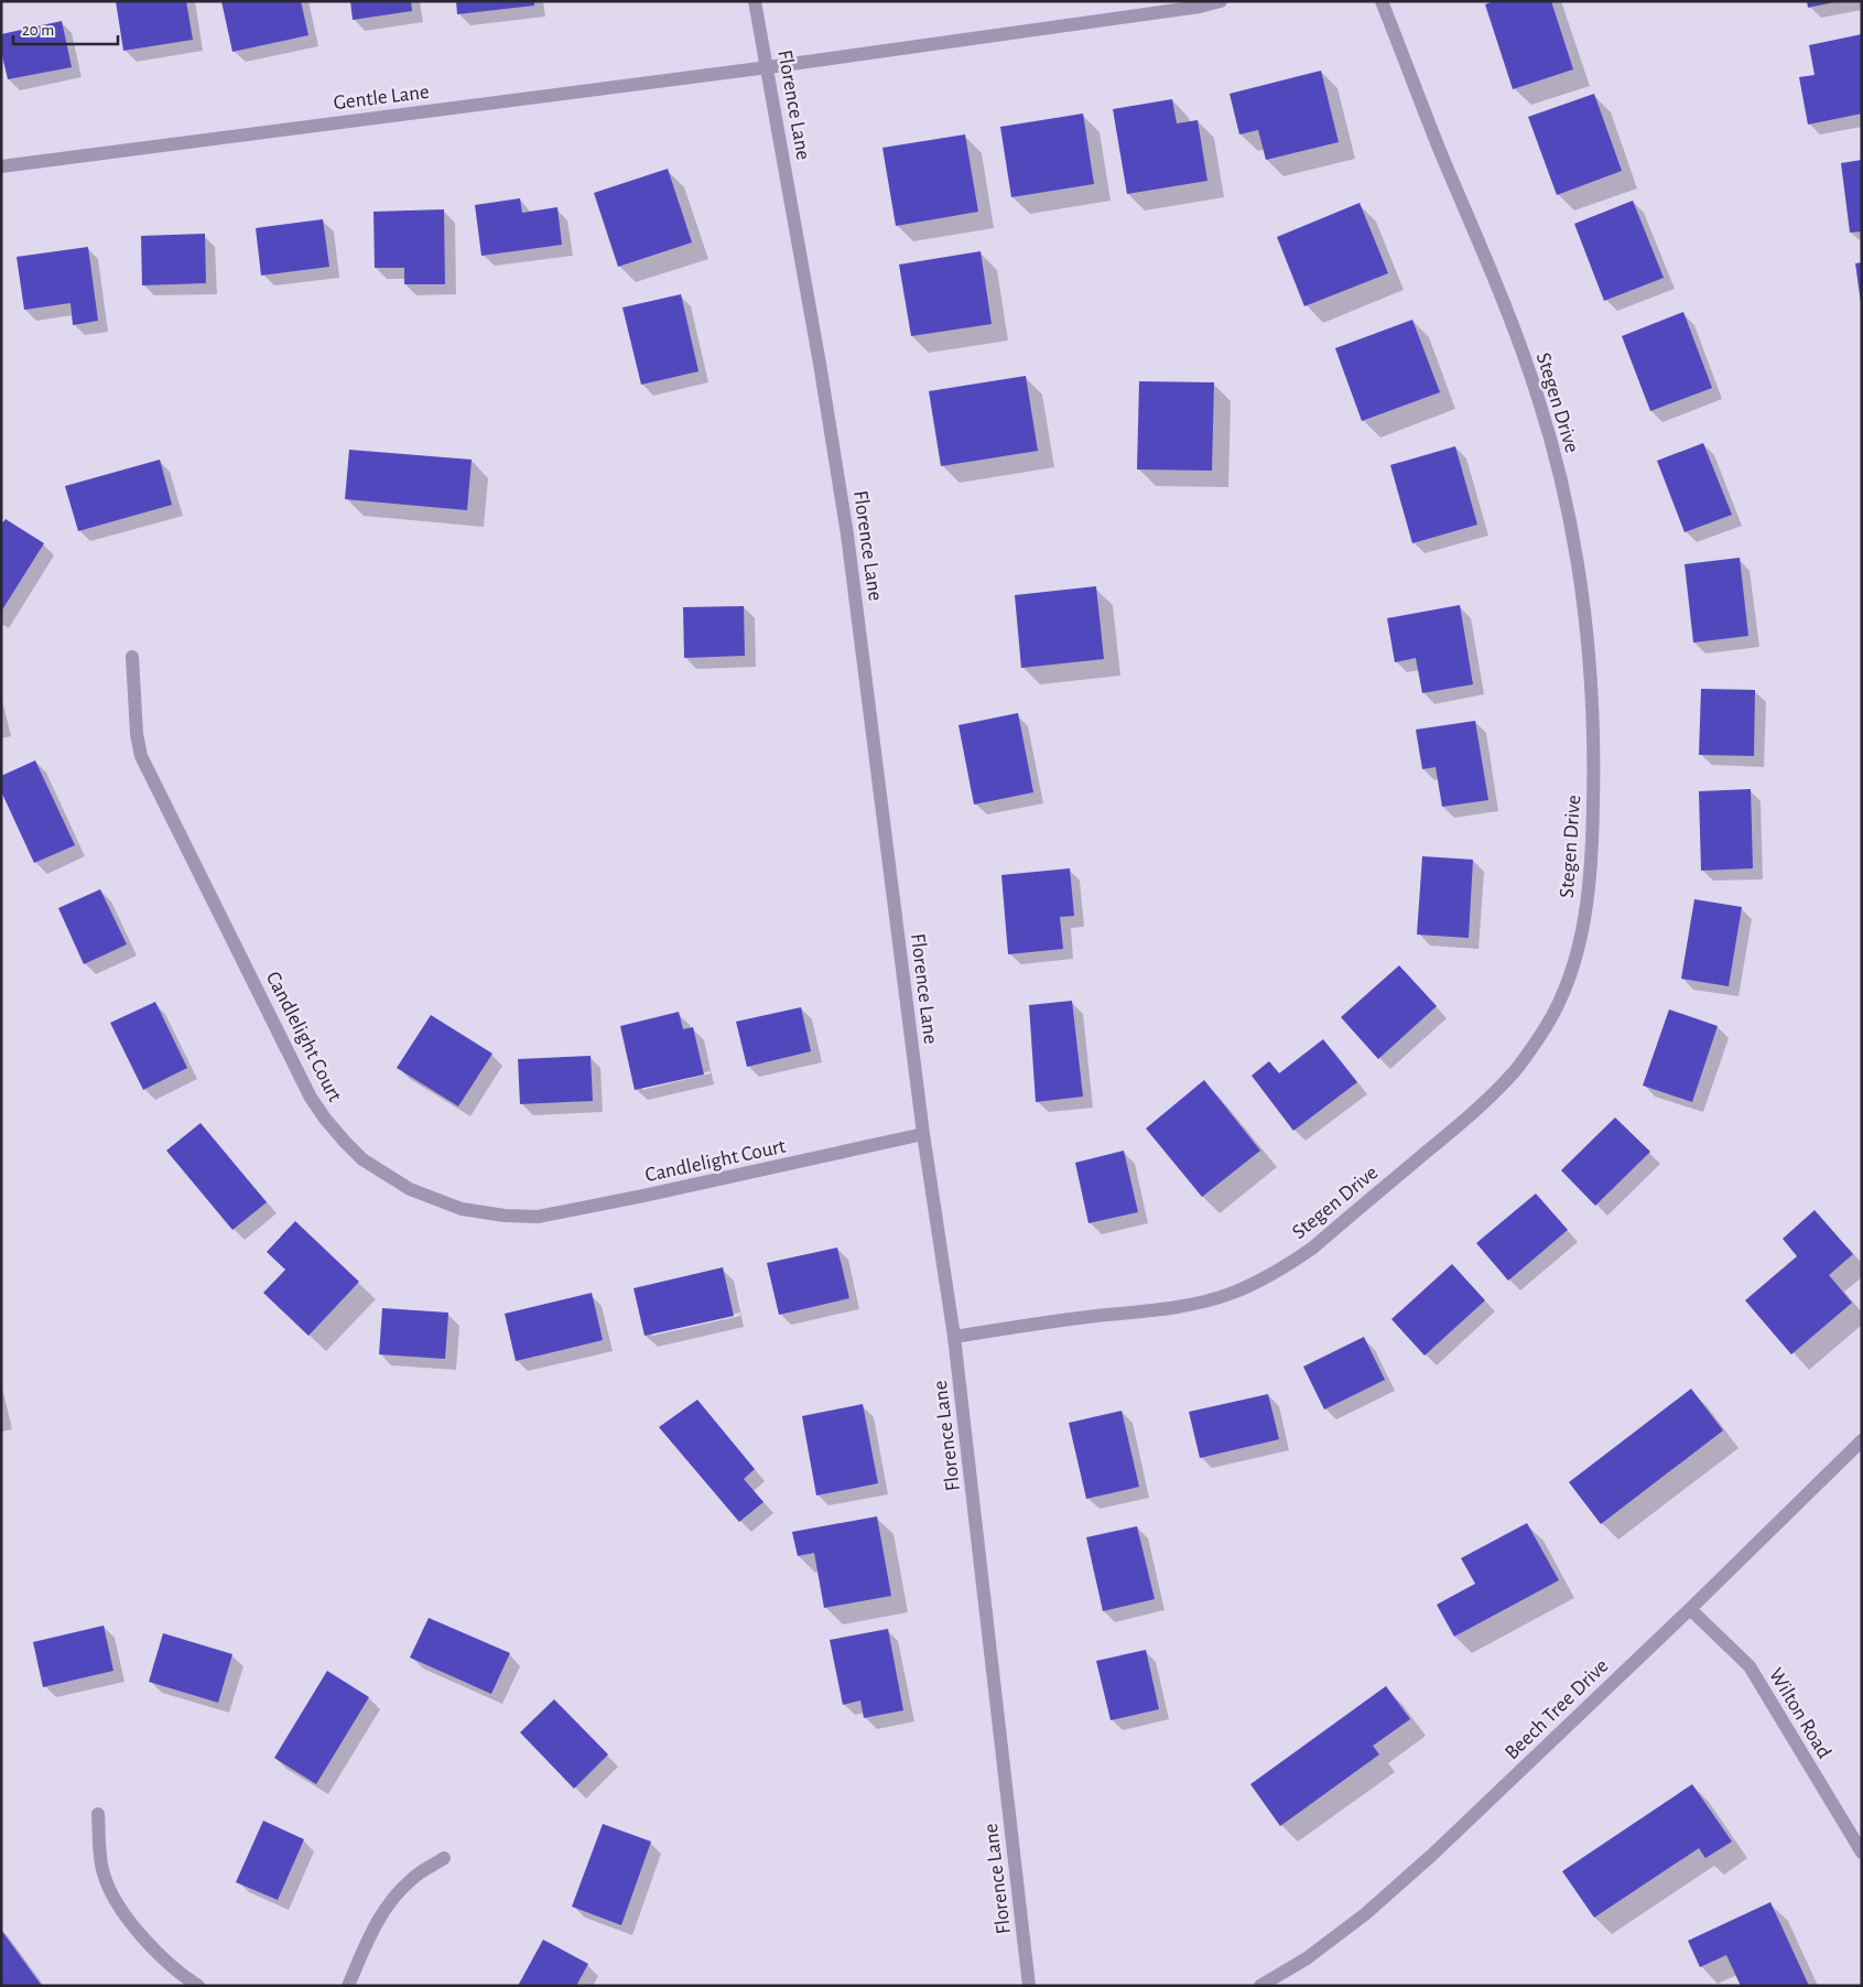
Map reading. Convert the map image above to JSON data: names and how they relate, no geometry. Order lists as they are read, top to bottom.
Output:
{
  "streets": {
    "street": [
      "Gentle Lane",
      "Florence Lane",
      "Stegen Drive",
      "Candlelight Court",
      "Beech Tree Drive",
      "Wilton Road"
    ]
  },
  "crossings": [
    ["Gentle Lane", "Florence Lane"],
    ["Florence Lane", "Stegen Drive"],
    ["Florence Lane", "Candlelight Court"],
    ["Beech Tree Drive", "Wilton Road"]
  ],
  "scale_bar": "20 m"
}
